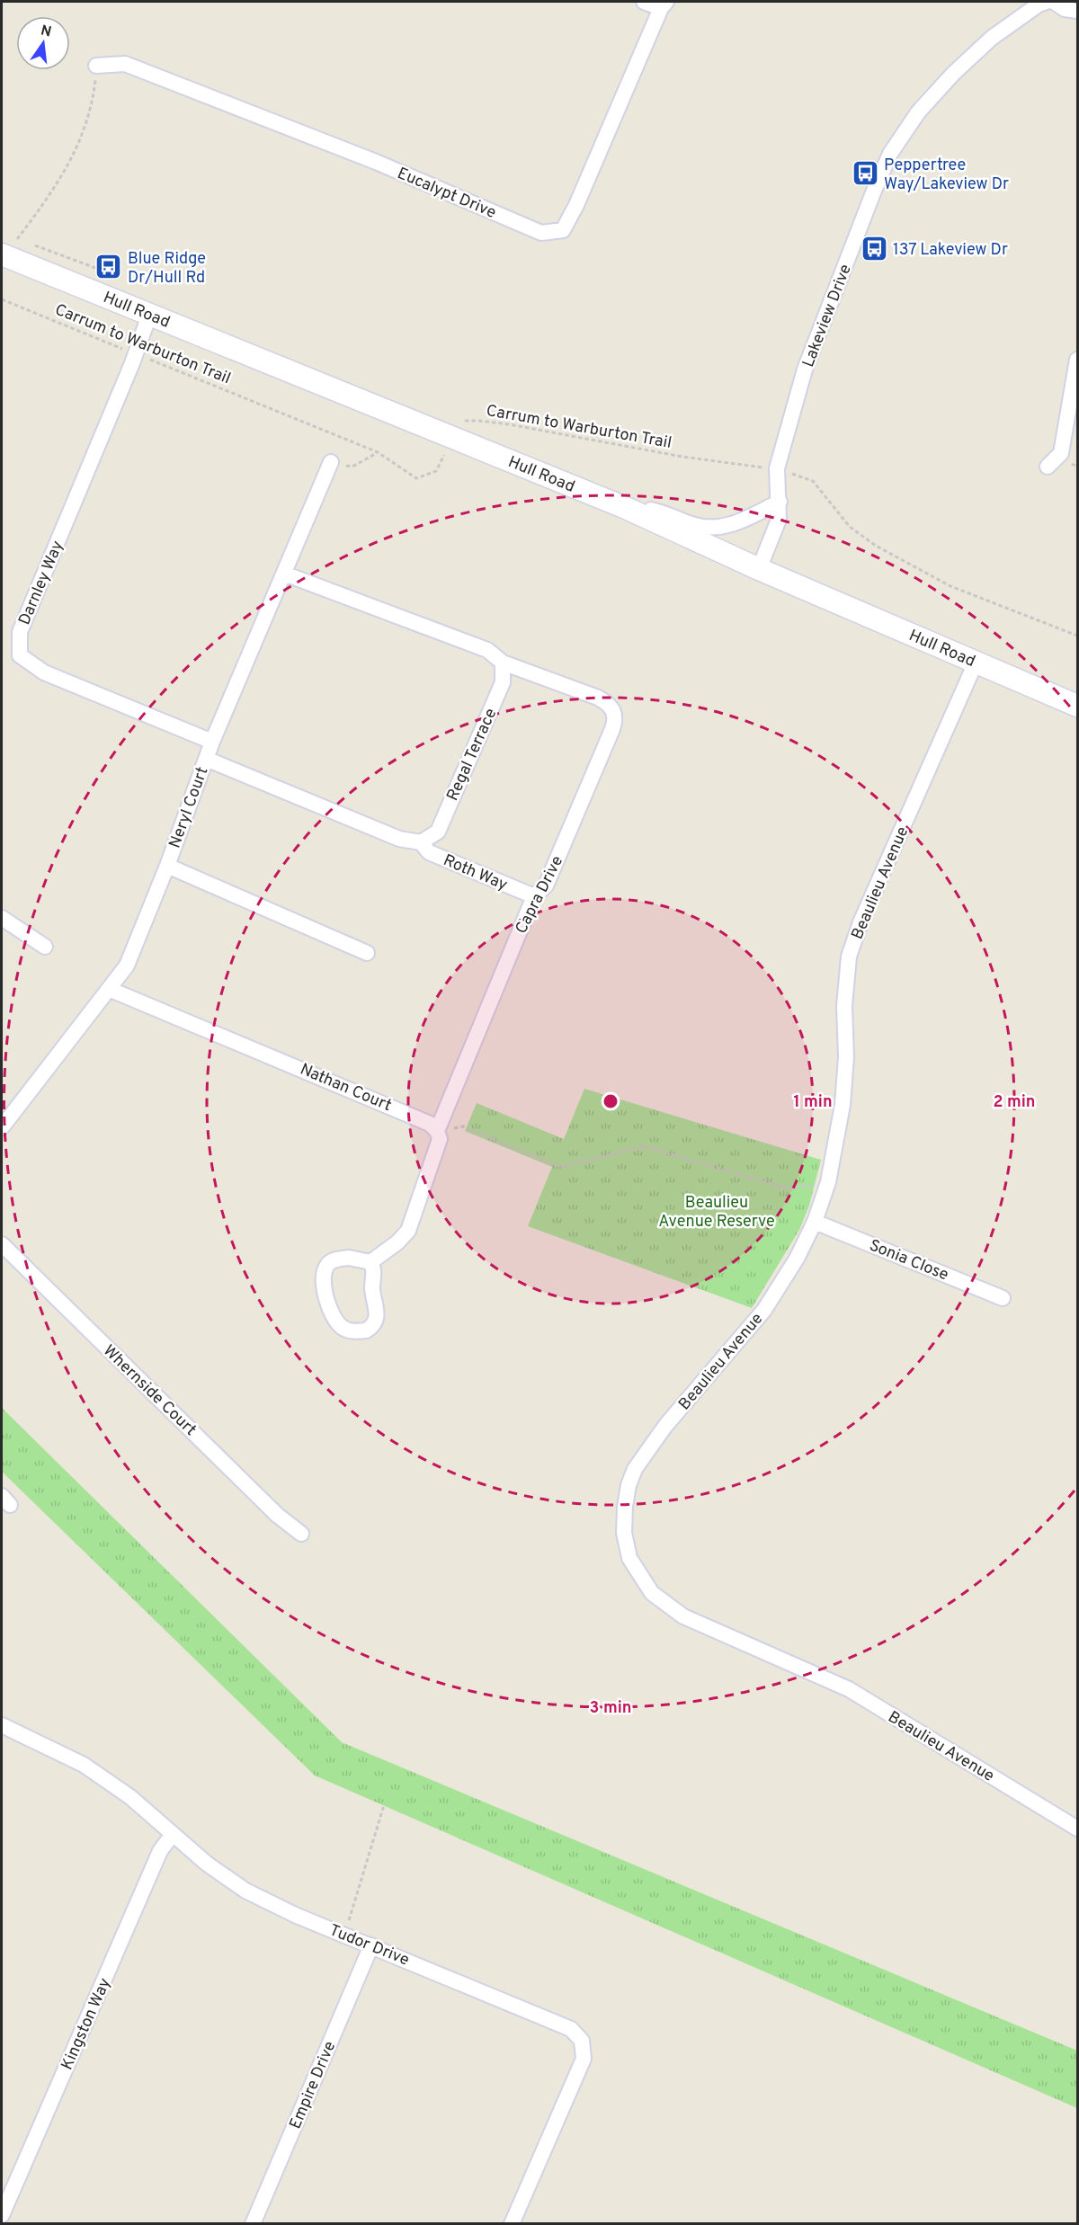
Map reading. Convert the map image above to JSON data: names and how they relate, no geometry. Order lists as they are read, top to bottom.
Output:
{
  "streets": {
    "main road": ["Hull Road"],
    "street": [
      "Eucalypt Drive",
      "Lakeview Drive",
      "Darnley Way",
      "Regal Terrace",
      "Neryl Court",
      "Roth Way",
      "Beaulieu Avenue",
      "Capra Drive",
      "Nathan Court",
      "Sonia Close",
      "Whernside Court",
      "Tudor Drive",
      "Kingston Way",
      "Empire Drive"
    ],
    "path": ["Carrum to Warburton Trail"]
  },
  "crossings": [
    ["Hull Road", "Lakeview Drive"],
    ["Hull Road", "Carrum to Warburton Trail"],
    ["Hull Road", "Darnley Way"],
    ["Hull Road", "Beaulieu Avenue"],
    ["Lakeview Drive", "Carrum to Warburton Trail"],
    ["Carrum to Warburton Trail", "Darnley Way"],
    ["Darnley Way", "Neryl Court"],
    ["Regal Terrace", "Roth Way"],
    ["Regal Terrace", "Capra Drive"],
    ["Neryl Court", "Nathan Court"],
    ["Roth Way", "Capra Drive"],
    ["Beaulieu Avenue", "Sonia Close"],
    ["Capra Drive", "Nathan Court"],
    ["Tudor Drive", "Kingston Way"],
    ["Tudor Drive", "Empire Drive"]
  ],
  "parks": ["Beaulieu Avenue Reserve"],
  "places": {
    "bus stop": ["Peppertree Way/Lakeview Dr", "137 Lakeview Dr", "Blue Ridge Dr/Hull Rd"]
  },
  "north": "top",
  "rings": ["1 min", "2 min", "3 min"]
}
